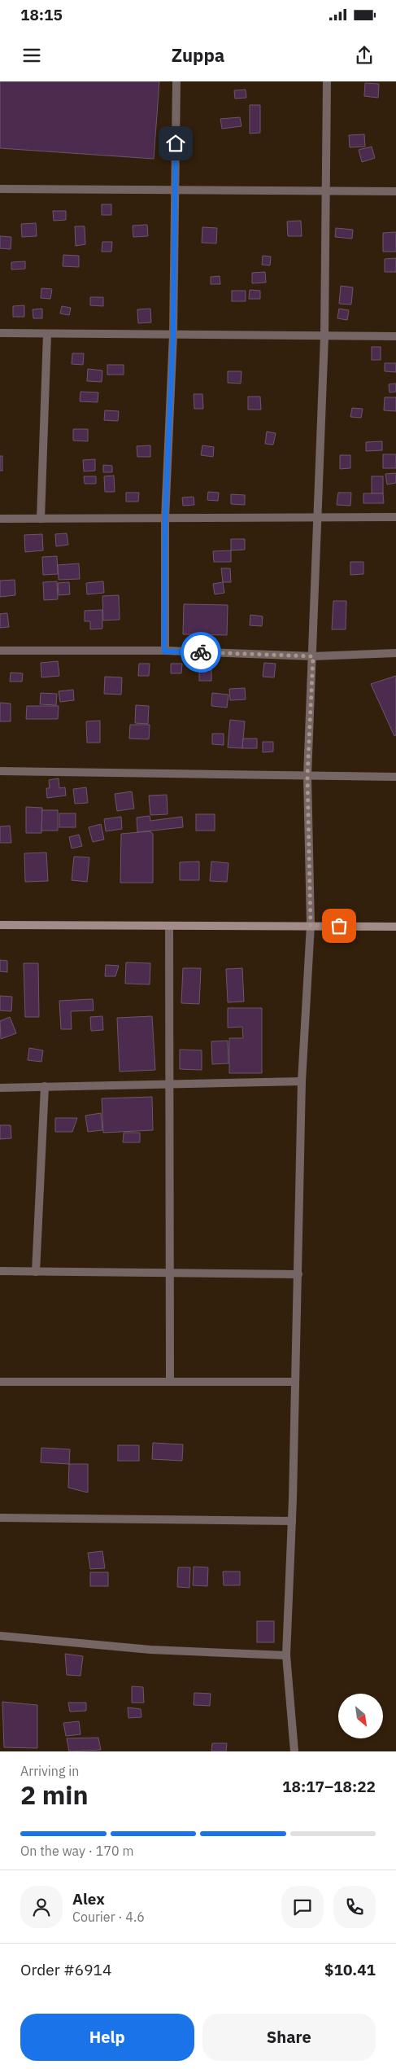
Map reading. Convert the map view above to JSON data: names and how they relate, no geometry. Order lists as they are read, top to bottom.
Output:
{
  "north": "bottom right",
  "page": {
    "status": "18:15",
    "header": "Zuppa",
    "heading": ["2 min", "Arriving in", "18:17–18:22"],
    "panel": [
      "Alex",
      "Courier · 4.6",
      "Order #6914",
      "$10.41"
    ],
    "bar": "On the way · 170 m",
    "buttons": ["Help", "Share"]
  }
}
